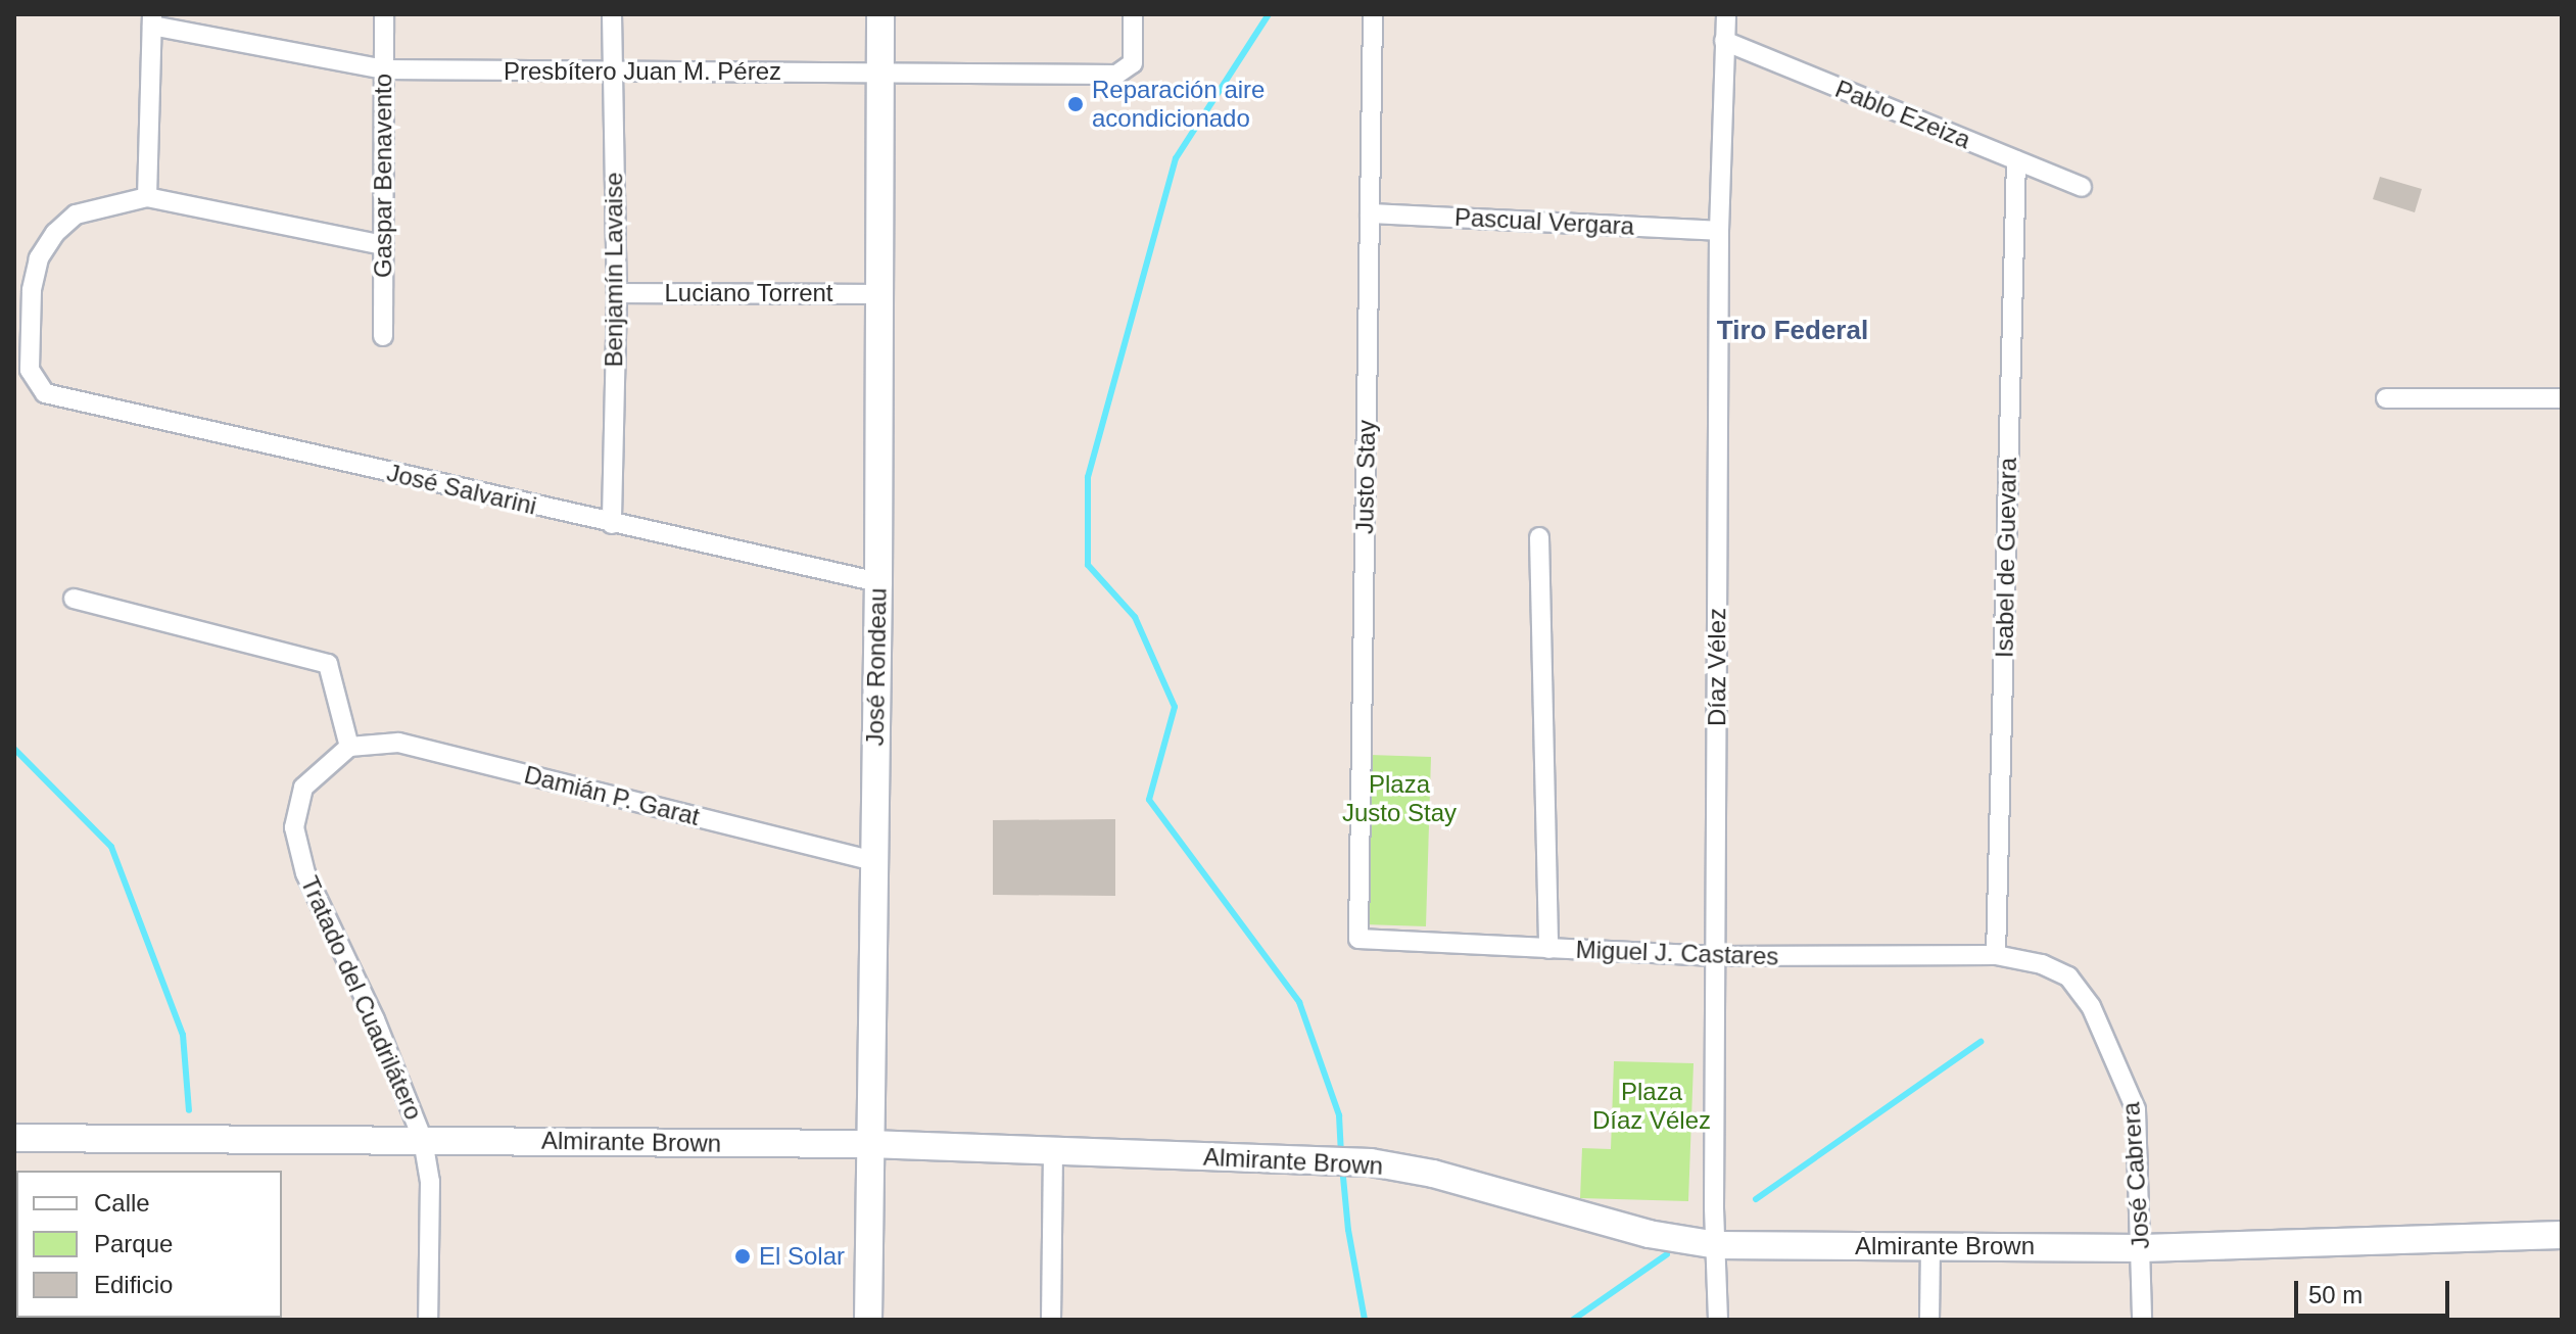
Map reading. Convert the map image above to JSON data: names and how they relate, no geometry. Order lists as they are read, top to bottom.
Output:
{
  "streets": {
    "main road": ["José Rondeau", "Almirante Brown"],
    "street": [
      "Presbítero Juan M. Pérez",
      "Pablo Ezeiza",
      "Gaspar Benavento",
      "Pascual Vergara",
      "Benjamín Lavaise",
      "Luciano Torrent",
      "Justo Stay",
      "José Salvarini",
      "Isabel de Guevara",
      "Díaz Vélez",
      "Damián P. Garat",
      "Miguel J. Castares",
      "Tratado del Cuadrilátero",
      "José Cabrera"
    ]
  },
  "crossings": [
    ["Presbítero Juan M. Pérez", "Gaspar Benavento"],
    ["Presbítero Juan M. Pérez", "Benjamín Lavaise"],
    ["Presbítero Juan M. Pérez", "José Rondeau"],
    ["Pablo Ezeiza", "Isabel de Guevara"],
    ["Pablo Ezeiza", "Díaz Vélez"],
    ["Pascual Vergara", "Justo Stay"],
    ["Pascual Vergara", "Díaz Vélez"],
    ["Benjamín Lavaise", "Luciano Torrent"],
    ["Benjamín Lavaise", "José Salvarini"],
    ["Luciano Torrent", "José Rondeau"],
    ["Justo Stay", "Miguel J. Castares"],
    ["José Salvarini", "José Rondeau"],
    ["Isabel de Guevara", "Miguel J. Castares"],
    ["Isabel de Guevara", "José Cabrera"],
    ["José Rondeau", "Damián P. Garat"],
    ["José Rondeau", "Almirante Brown"],
    ["Díaz Vélez", "Miguel J. Castares"],
    ["Díaz Vélez", "Almirante Brown"],
    ["Damián P. Garat", "Tratado del Cuadrilátero"],
    ["Miguel J. Castares", "José Cabrera"],
    ["Tratado del Cuadrilátero", "Almirante Brown"],
    ["Almirante Brown", "José Cabrera"]
  ],
  "districts": ["Tiro Federal"],
  "parks": ["Plaza Justo Stay", "Plaza Díaz Vélez"],
  "places": ["Reparación aire acondicionado", "El Solar"],
  "legend": ["Calle", "Parque", "Edificio"],
  "scale_bar": "50 m"
}
